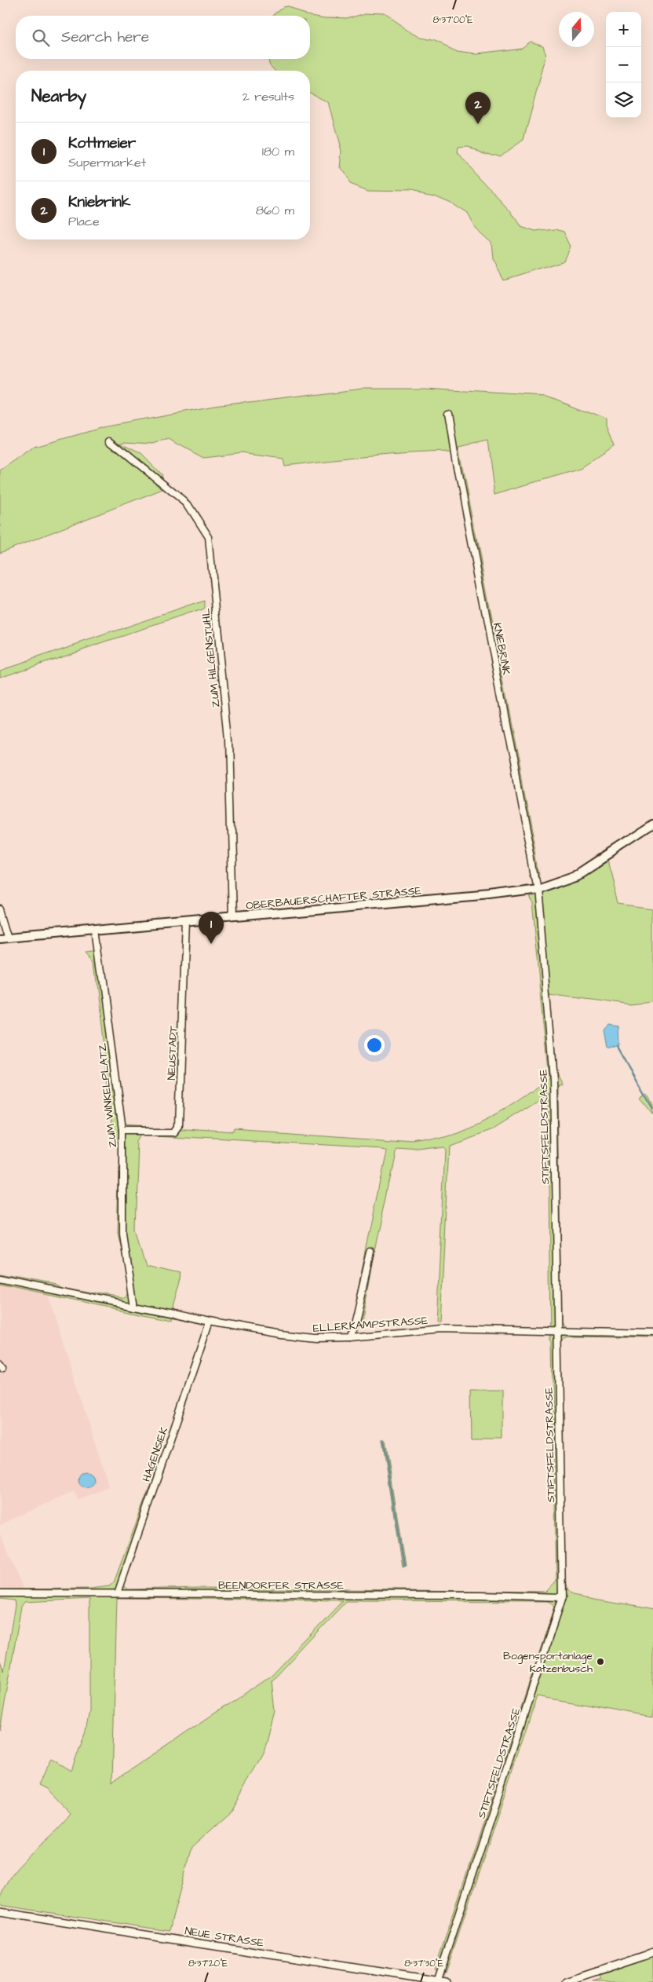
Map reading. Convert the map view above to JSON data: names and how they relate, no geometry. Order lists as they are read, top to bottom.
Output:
{
  "streets": {
    "main road": ["OBERBAUERSCHAFTER STRASSE"],
    "street": [
      "KNIEBRINK",
      "ZUM HILGENSTUHL",
      "NEUSTADT",
      "ZUM WINKELPLATZ",
      "STIFTSFELDSTRASSE",
      "ELLERKAMPSTRASSE",
      "HAGENSIEK",
      "BEENDORFER STRASSE",
      "NEUE STRASSE"
    ]
  },
  "crossings": [
    ["KNIEBRINK", "OBERBAUERSCHAFTER STRASSE"],
    ["KNIEBRINK", "STIFTSFELDSTRASSE"],
    ["ZUM HILGENSTUHL", "OBERBAUERSCHAFTER STRASSE"],
    ["OBERBAUERSCHAFTER STRASSE", "NEUSTADT"],
    ["OBERBAUERSCHAFTER STRASSE", "ZUM WINKELPLATZ"],
    ["OBERBAUERSCHAFTER STRASSE", "STIFTSFELDSTRASSE"],
    ["NEUSTADT", "ZUM WINKELPLATZ"],
    ["ZUM WINKELPLATZ", "ELLERKAMPSTRASSE"],
    ["STIFTSFELDSTRASSE", "ELLERKAMPSTRASSE"],
    ["STIFTSFELDSTRASSE", "BEENDORFER STRASSE"],
    ["STIFTSFELDSTRASSE", "NEUE STRASSE"],
    ["ELLERKAMPSTRASSE", "HAGENSIEK"],
    ["HAGENSIEK", "BEENDORFER STRASSE"]
  ],
  "places": ["Bogensportanlage Katzenbusch"],
  "north": "top",
  "page": {
    "map_buttons": ["+", "−"],
    "search": "Search here",
    "heading": ["Nearby", "2 results"],
    "pins": ["2", "1"],
    "list": [
      {
        "mark": "1",
        "name": "Kottmeier",
        "note": "Supermarket",
        "value": "180 m"
      },
      {
        "mark": "2",
        "name": "Kniebrink",
        "note": "Place",
        "value": "860 m"
      }
    ]
  },
  "coordinates": ["8°37'00\"E", "8°37'20\"E", "8°37'30\"E"]
}
